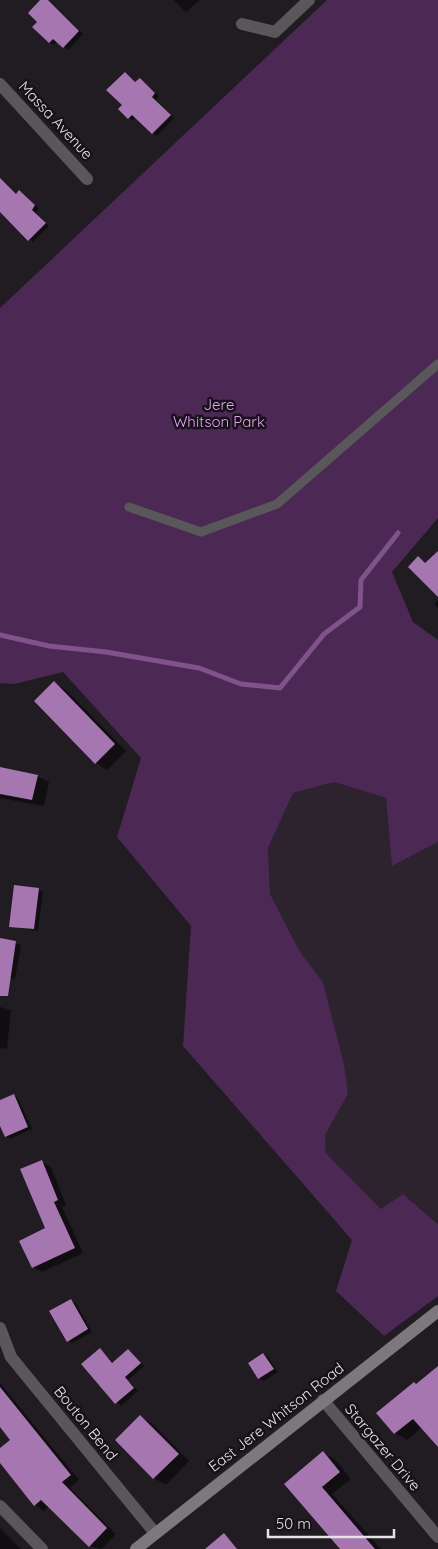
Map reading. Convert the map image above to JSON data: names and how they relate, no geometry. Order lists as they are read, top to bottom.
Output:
{
  "streets": {
    "street": [
      "Massa Avenue",
      "East Jere Whitson Road",
      "Bouton Bend",
      "Stargazer Drive"
    ]
  },
  "crossings": [
    ["East Jere Whitson Road", "Bouton Bend"],
    ["East Jere Whitson Road", "Stargazer Drive"]
  ],
  "parks": ["Jere Whitson Park"],
  "scale_bar": "50 m"
}
